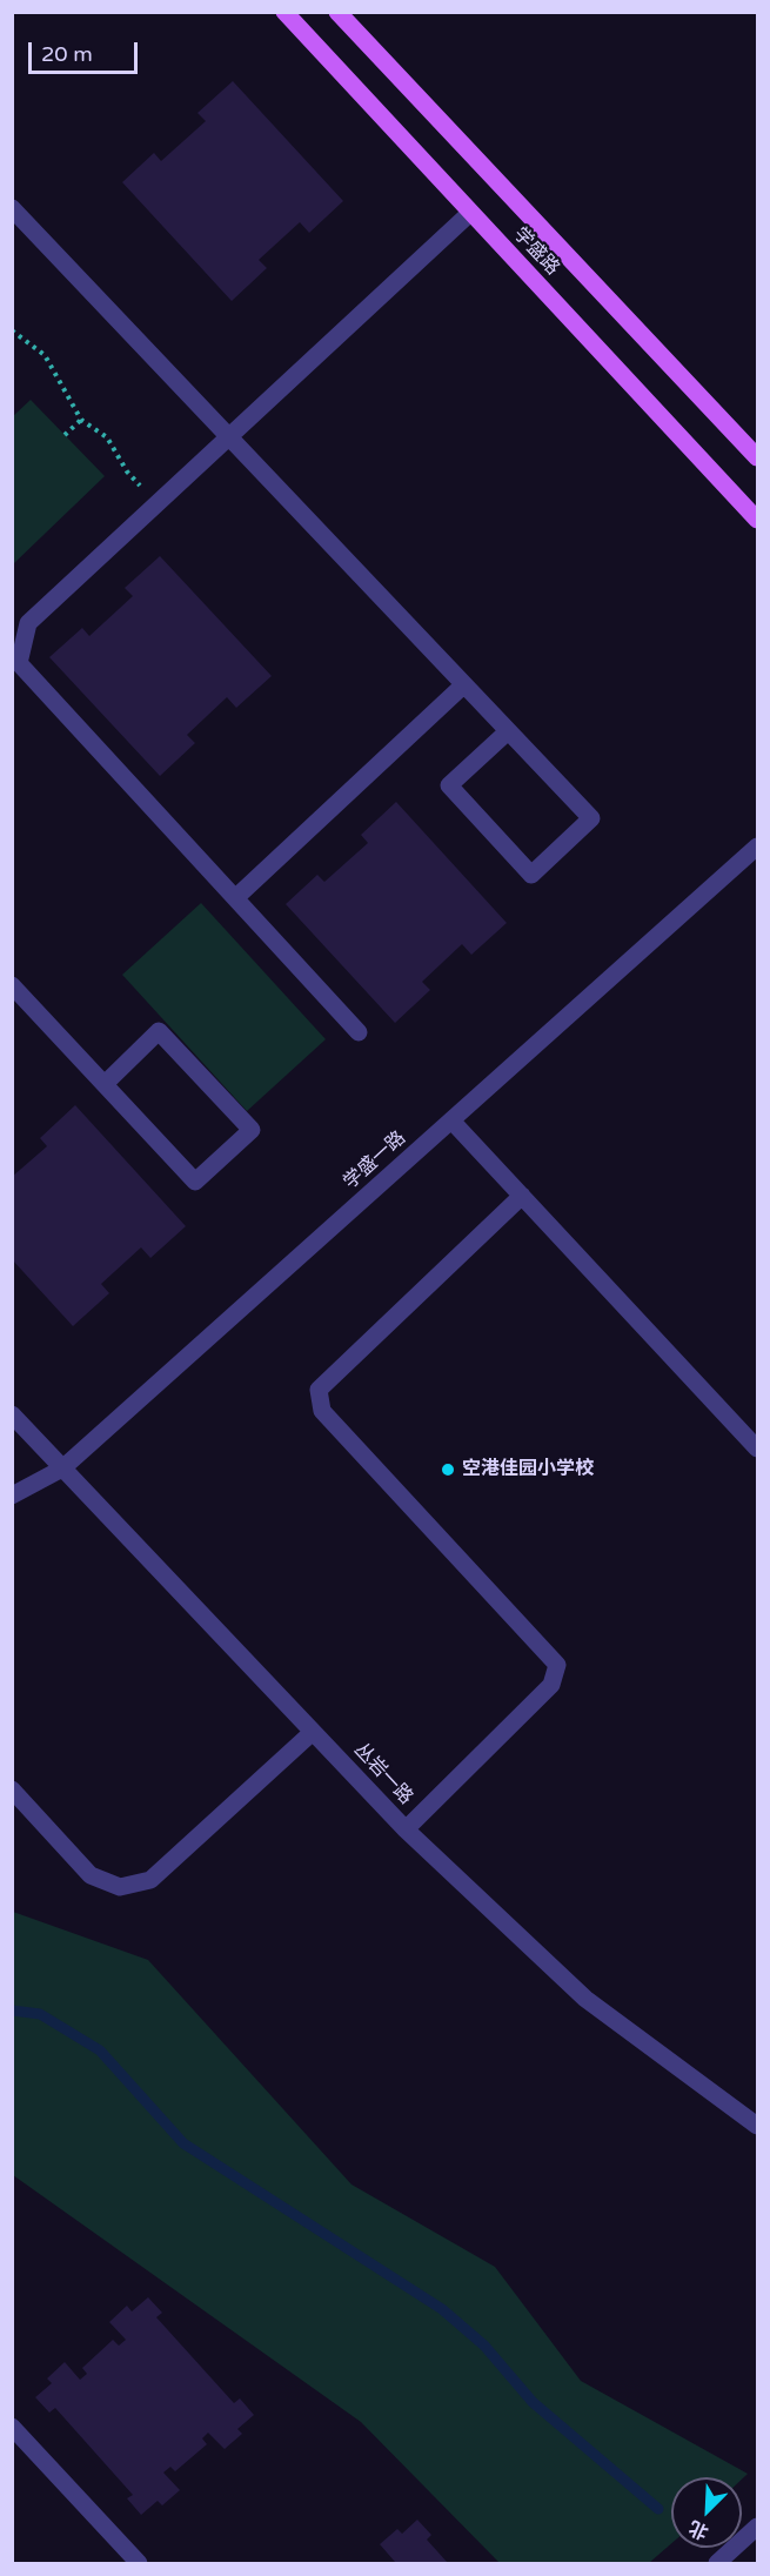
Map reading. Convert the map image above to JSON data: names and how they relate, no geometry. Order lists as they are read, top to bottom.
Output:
{
  "streets": {
    "main road": ["学盛路"],
    "street": ["学盛一路", "丛岩一路"]
  },
  "crossings": [
    ["学盛一路", "丛岩一路"]
  ],
  "places": ["空港佳园小学校"],
  "scale_bar": "20 m",
  "north": "bottom left"
}
